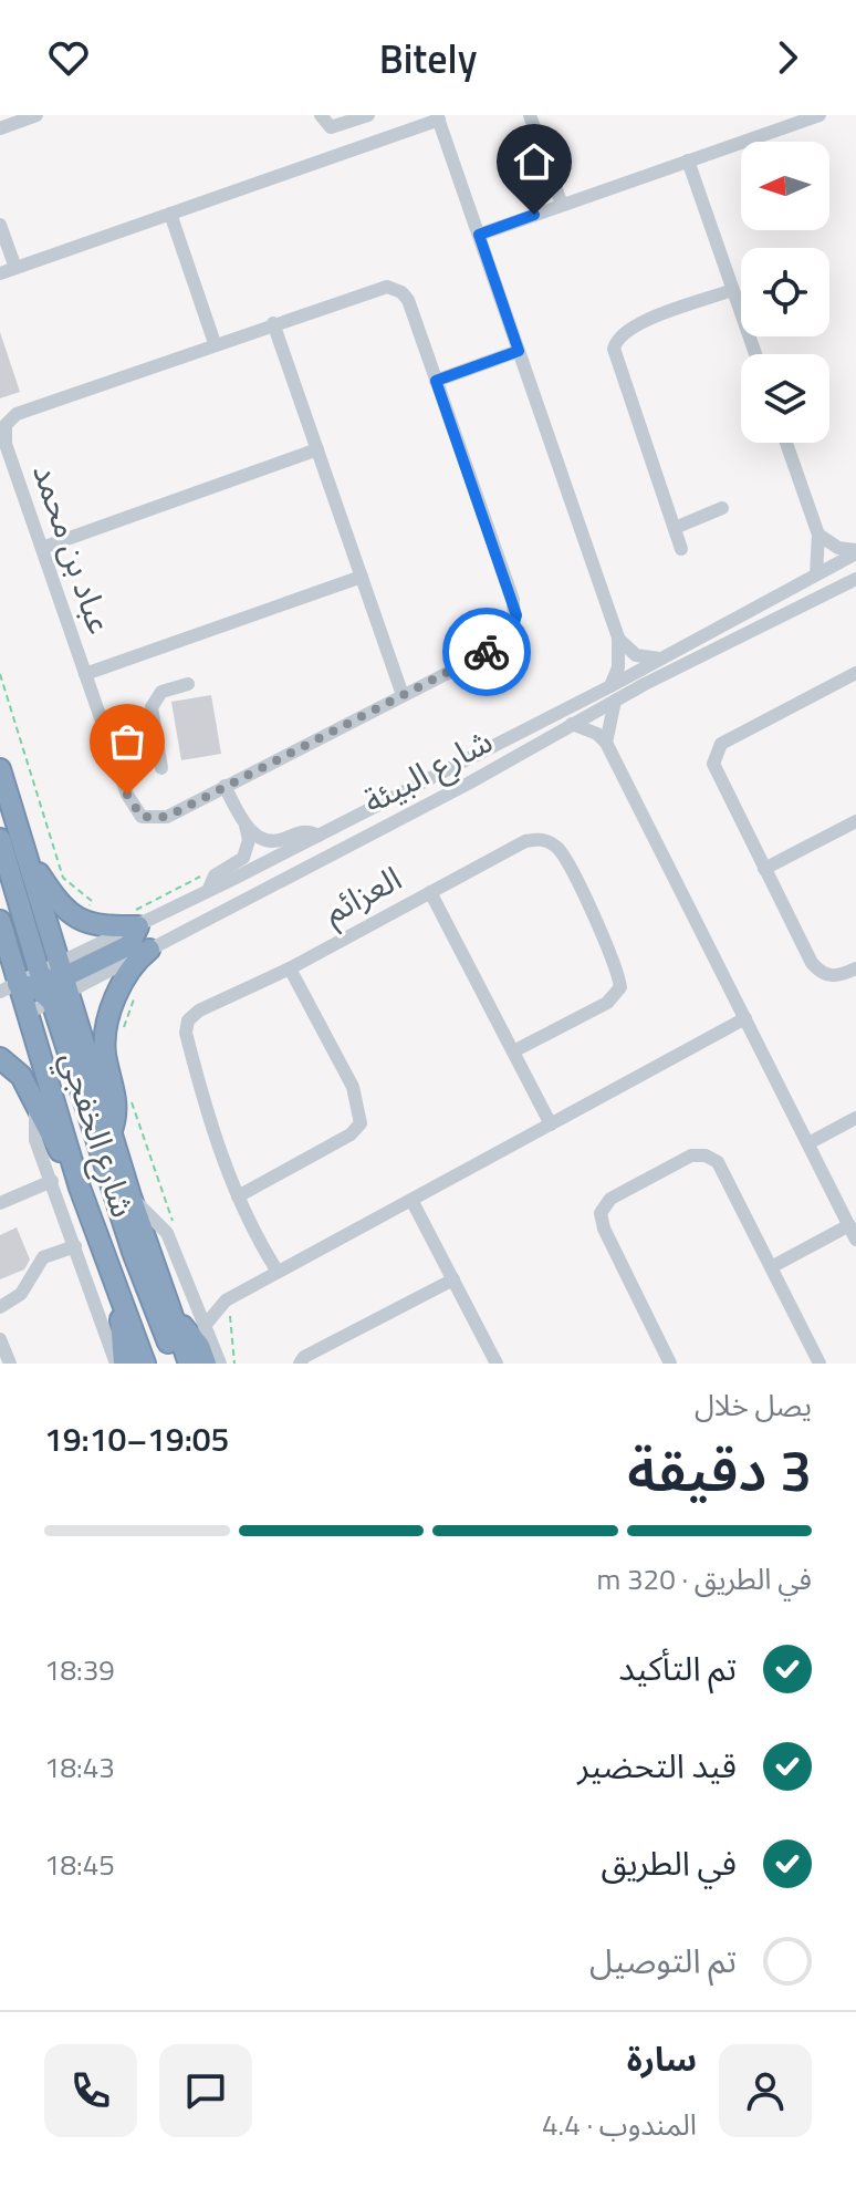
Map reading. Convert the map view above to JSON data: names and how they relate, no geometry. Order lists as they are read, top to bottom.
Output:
{
  "streets": {
    "highway": ["شارع الخفجي"],
    "street": ["عباد بن محمد", "شارع البيئة", "العزائم"]
  },
  "crossings": [
    ["شارع البيئة", "شارع الخفجي"]
  ],
  "north": "left",
  "page": {
    "header": "Bitely",
    "heading": ["3 دقيقة", "يصل خلال", "19:05–19:10"],
    "panel": ["سارة", "المندوب · 4.4"],
    "bar": "في الطريق · 320 m",
    "list": [
      ["تم التأكيد", "18:39"],
      ["قيد التحضير", "18:43"],
      ["في الطريق", "18:45"],
      "تم التوصيل"
    ]
  }
}
